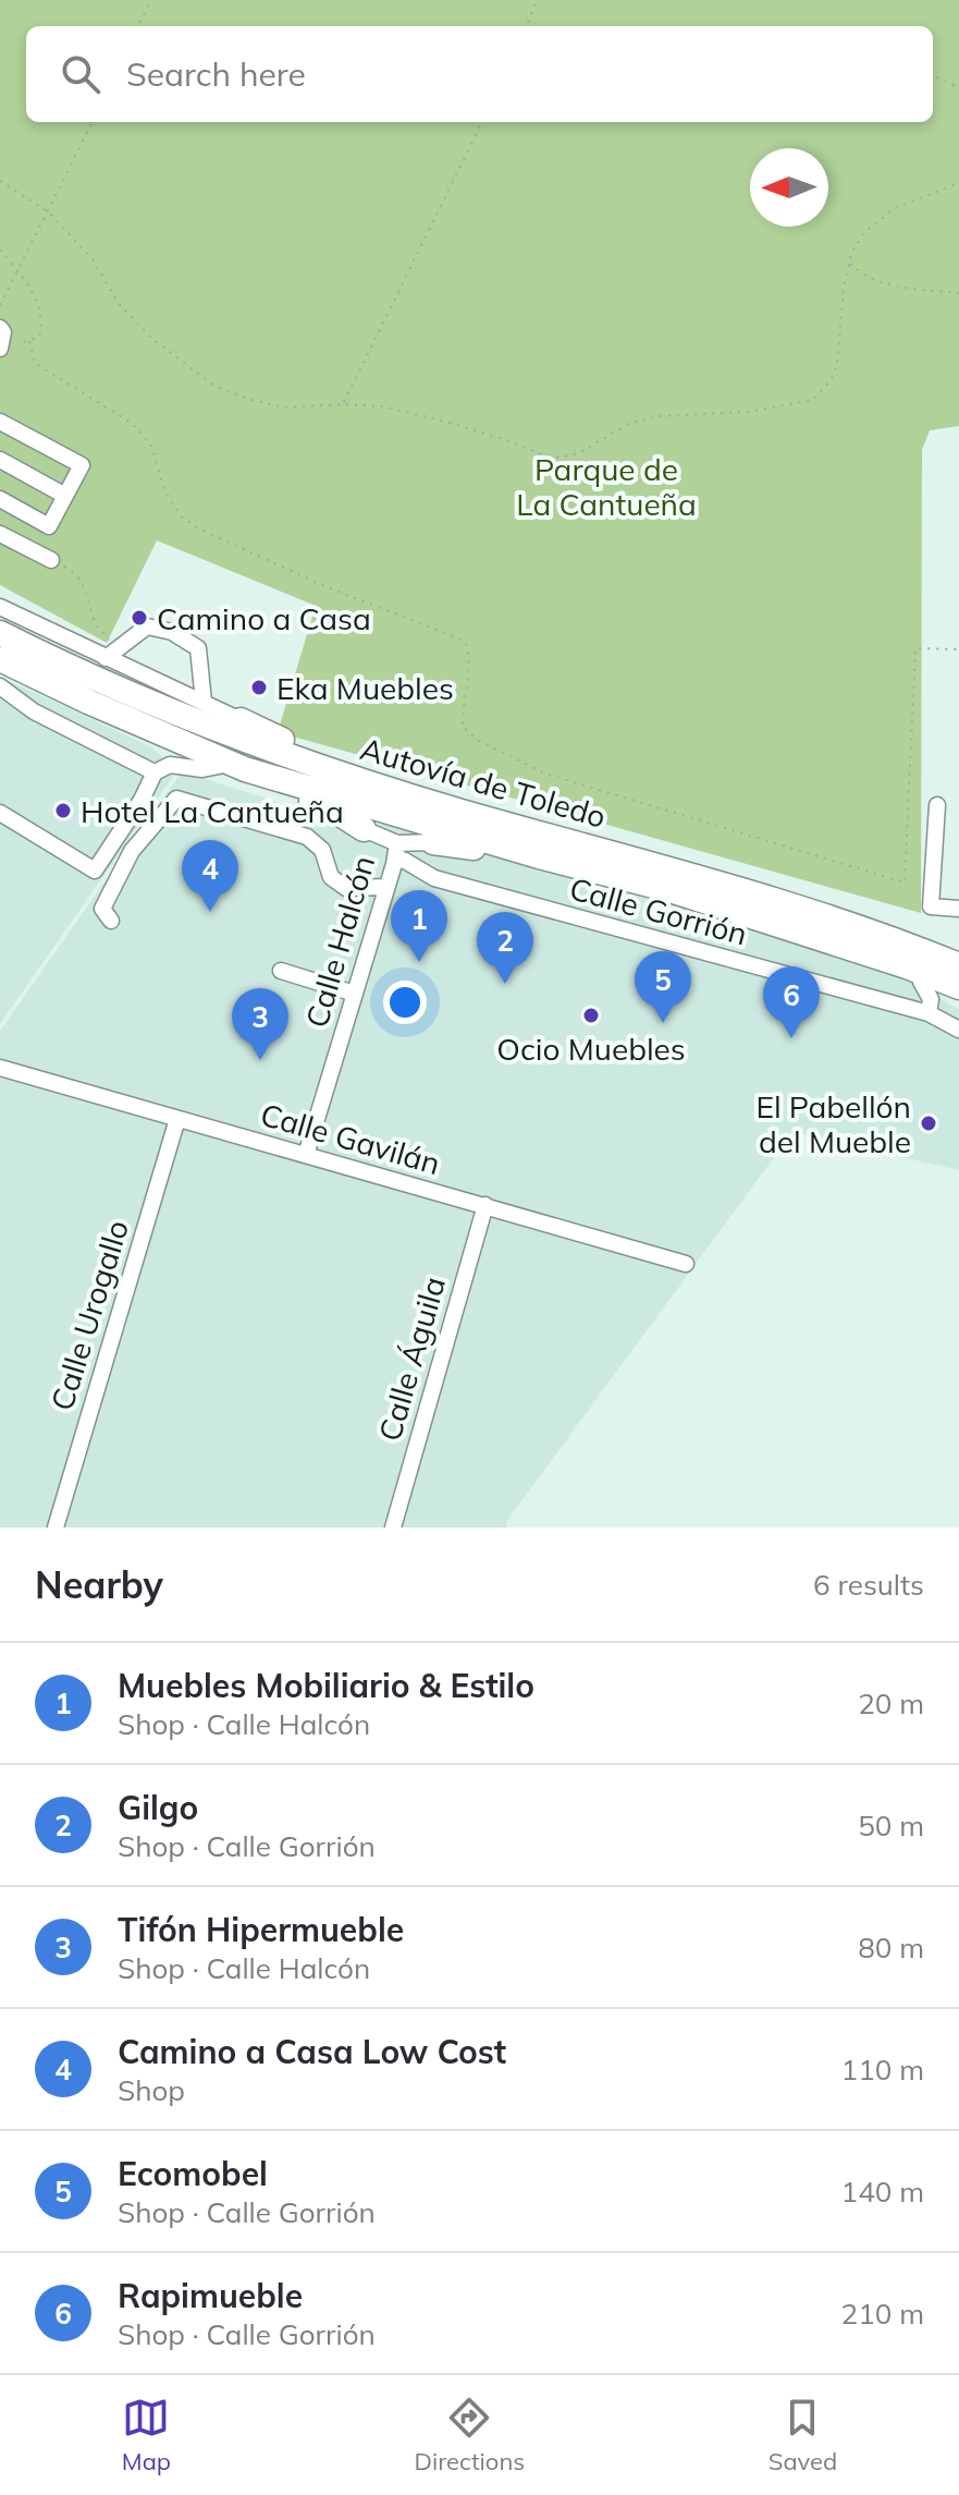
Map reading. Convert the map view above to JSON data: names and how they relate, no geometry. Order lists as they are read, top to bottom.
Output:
{
  "streets": {
    "highway": ["Autovía de Toledo"],
    "street": [
      "Calle Gorrión",
      "Calle Halcón",
      "Calle Gavilán",
      "Calle Urogallo",
      "Calle Águila"
    ]
  },
  "crossings": [
    ["Calle Gorrión", "Calle Halcón"],
    ["Calle Halcón", "Calle Gavilán"],
    ["Calle Gavilán", "Calle Urogallo"],
    ["Calle Gavilán", "Calle Águila"]
  ],
  "parks": ["Parque de La Cantueña"],
  "places": [
    "Camino a Casa",
    "Eka Muebles",
    "Hotel La Cantueña",
    "Ocio Muebles",
    "El Pabellón del Mueble"
  ],
  "north": "left",
  "page": {
    "search": "Search here",
    "pins": [
      "4",
      "1",
      "2",
      "5",
      "6",
      "3"
    ],
    "heading": ["Nearby", "6 results"],
    "list": [
      {
        "mark": "1",
        "name": "Muebles Mobiliario & Estilo",
        "note": "Shop · Calle Halcón",
        "value": "20 m"
      },
      {
        "mark": "2",
        "name": "Gilgo",
        "note": "Shop · Calle Gorrión",
        "value": "50 m"
      },
      {
        "mark": "3",
        "name": "Tifón Hipermueble",
        "note": "Shop · Calle Halcón",
        "value": "80 m"
      },
      {
        "mark": "4",
        "name": "Camino a Casa Low Cost",
        "note": "Shop",
        "value": "110 m"
      },
      {
        "mark": "5",
        "name": "Ecomobel",
        "note": "Shop · Calle Gorrión",
        "value": "140 m"
      },
      {
        "mark": "6",
        "name": "Rapimueble",
        "note": "Shop · Calle Gorrión",
        "value": "210 m"
      }
    ],
    "nav": ["Map", "Directions", "Saved"]
  }
}
